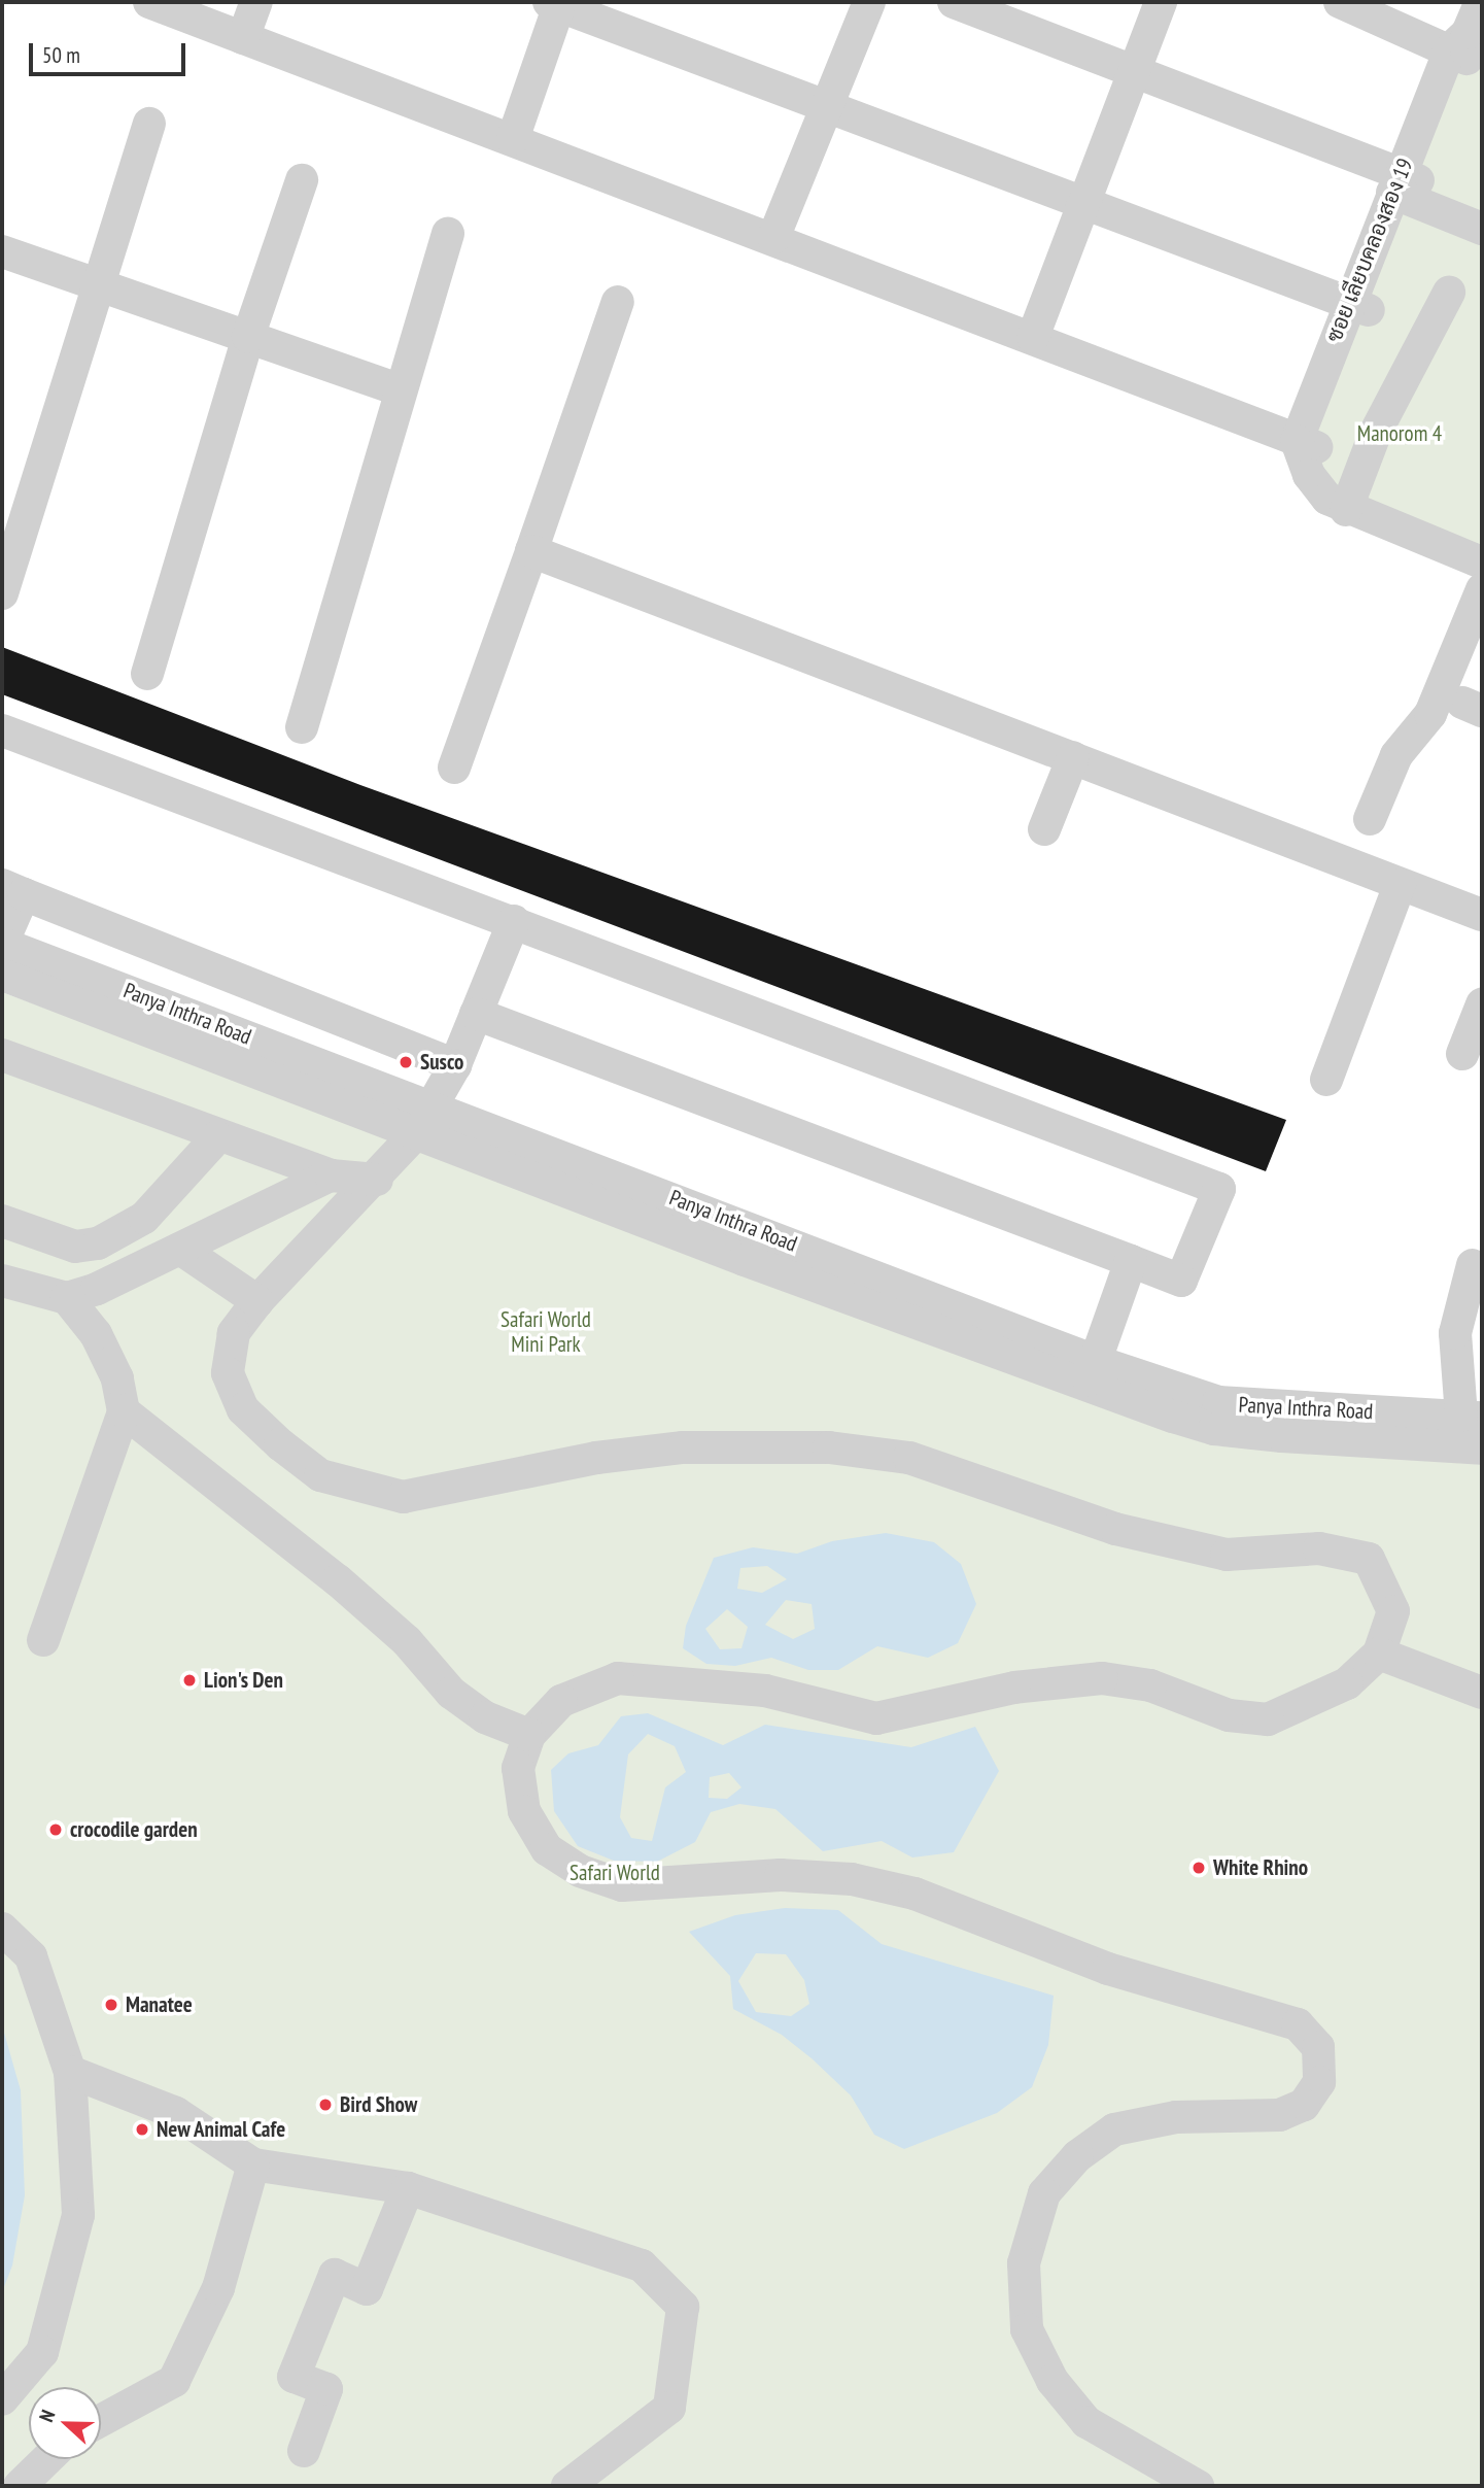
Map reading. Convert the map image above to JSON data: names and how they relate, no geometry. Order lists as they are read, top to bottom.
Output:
{
  "streets": {
    "street": ["ซอย เลียบคลองสอง 19", "Panya Inthra Road"]
  },
  "parks": ["Manorom 4", "Safari World Mini Park", "Safari World"],
  "places": [
    "Susco",
    "Lion's Den",
    "crocodile garden",
    "White Rhino",
    "Manatee",
    "Bird Show",
    "New Animal Cafe"
  ],
  "scale_bar": "50 m",
  "north": "left"
}
